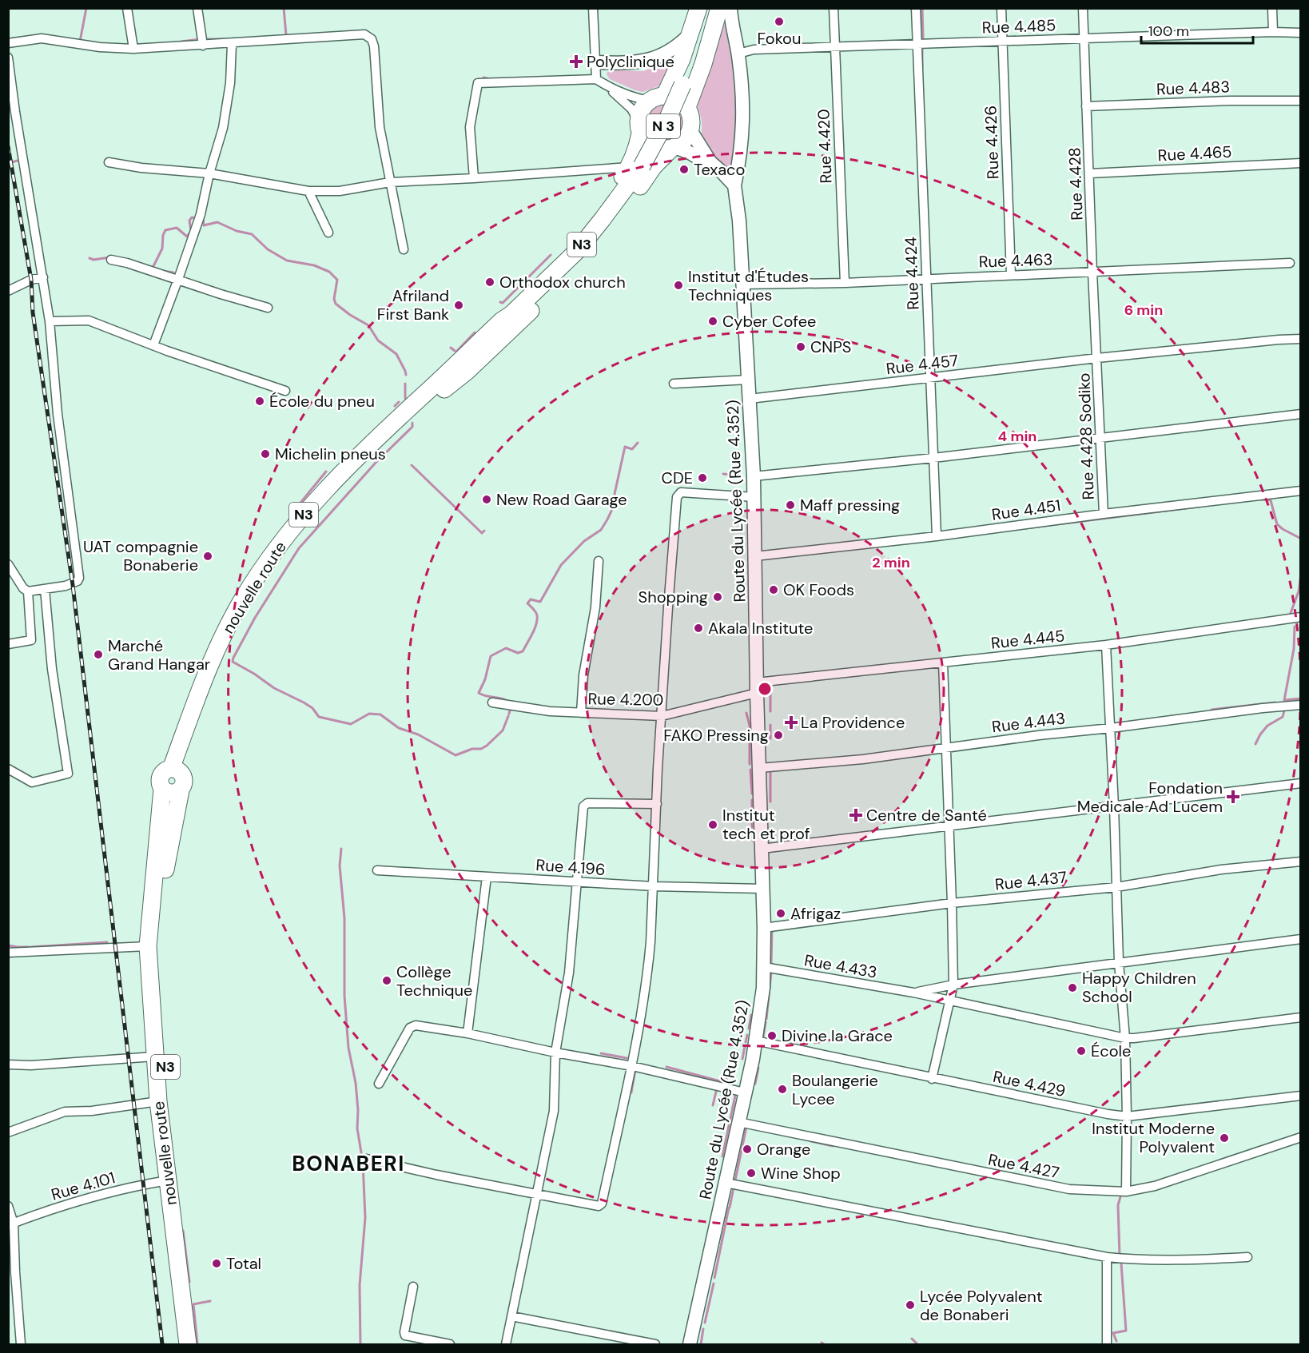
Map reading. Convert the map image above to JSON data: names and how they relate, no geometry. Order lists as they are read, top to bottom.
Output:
{
  "streets": {
    "highway": ["N 3", "N3", "nouvelle route"],
    "main road": ["Route du Lycée (Rue 4.352)"],
    "street": [
      "Rue 4.485",
      "Rue 4.483",
      "Rue 4.426",
      "Rue 4.420",
      "Rue 4.465",
      "Rue 4.428",
      "Rue 4.463",
      "Rue 4.424",
      "Rue 4.457",
      "Rue 4.428 Sodiko",
      "Rue 4.451",
      "Rue 4.445",
      "Rue 4.200",
      "Rue 4.443",
      "Rue 4.196",
      "Rue 4.437",
      "Rue 4.433",
      "Rue 4.429",
      "Rue 4.427",
      "Rue 4.101"
    ]
  },
  "crossings": [
    ["Rue 4.485", "Rue 4.426"],
    ["Rue 4.485", "Rue 4.420"],
    ["Rue 4.485", "Rue 4.428"],
    ["Rue 4.485", "Rue 4.424"],
    ["Rue 4.483", "Rue 4.428"],
    ["N 3", "nouvelle route"],
    ["Rue 4.426", "Rue 4.463"],
    ["Rue 4.420", "Rue 4.463"],
    ["Rue 4.465", "Rue 4.428"],
    ["Rue 4.428", "Rue 4.463"],
    ["Rue 4.428", "Rue 4.457"],
    ["Rue 4.428", "Rue 4.428 Sodiko"],
    ["Rue 4.463", "Rue 4.424"],
    ["Rue 4.463", "Route du Lycée (Rue 4.352)"],
    ["Rue 4.424", "Rue 4.457"],
    ["Rue 4.424", "Rue 4.451"],
    ["Rue 4.457", "Rue 4.428 Sodiko"],
    ["Rue 4.457", "Route du Lycée (Rue 4.352)"],
    ["Rue 4.428 Sodiko", "Rue 4.451"],
    ["Route du Lycée (Rue 4.352)", "Rue 4.451"],
    ["Route du Lycée (Rue 4.352)", "Rue 4.445"],
    ["Route du Lycée (Rue 4.352)", "Rue 4.200"],
    ["Route du Lycée (Rue 4.352)", "Rue 4.443"],
    ["Route du Lycée (Rue 4.352)", "Rue 4.196"],
    ["Route du Lycée (Rue 4.352)", "Rue 4.437"],
    ["Route du Lycée (Rue 4.352)", "Rue 4.433"],
    ["Route du Lycée (Rue 4.352)", "Rue 4.429"],
    ["Route du Lycée (Rue 4.352)", "Rue 4.427"],
    ["nouvelle route", "Rue 4.101"],
    ["Rue 4.445", "Rue 4.200"]
  ],
  "districts": ["BONABERI"],
  "places": {
    "other": [
      "Fokou",
      "Texaco",
      "Orthodox church",
      "Institut d'Études Techniques",
      "Afriland First Bank",
      "Cyber Cofee",
      "CNPS",
      "École du pneu",
      "Michelin pneus",
      "CDE",
      "New Road Garage",
      "Maff pressing",
      "UAT compagnie Bonaberie",
      "OK Foods",
      "Shopping",
      "Akala Institute",
      "Marché Grand Hangar",
      "FAKO Pressing",
      "Institut tech et prof",
      "Afrigaz",
      "Collège Technique",
      "Happy Children School",
      "Divine la Grace",
      "École",
      "Boulangerie Lycee",
      "Institut Moderne Polyvalent",
      "Orange",
      "Wine Shop",
      "Total",
      "Lycée Polyvalent de Bonaberi"
    ],
    "health": [
      "Polyclinique",
      "La Providence",
      "Fondation Medicale Ad Lucem",
      "Centre de Santé"
    ]
  },
  "scale_bar": "100 m",
  "rings": ["6 min", "4 min", "2 min"]
}
